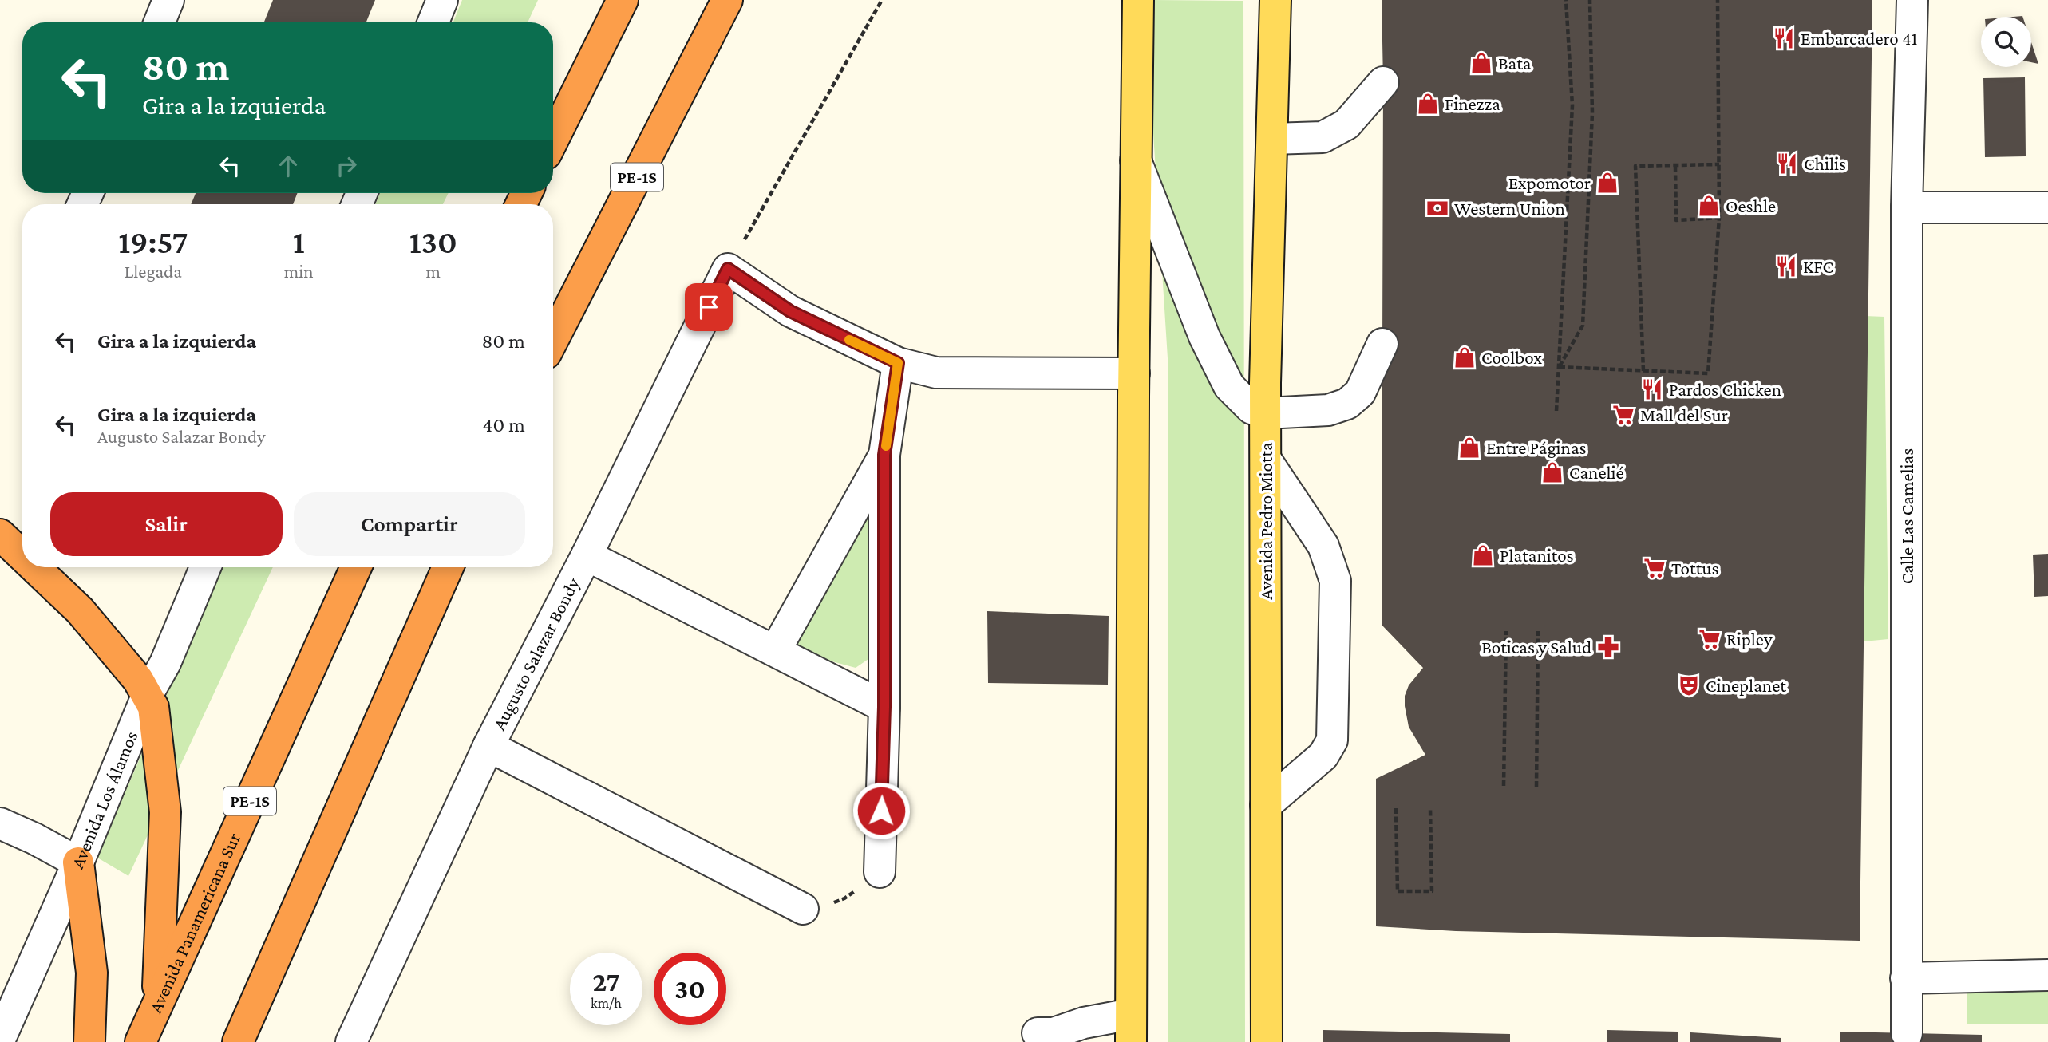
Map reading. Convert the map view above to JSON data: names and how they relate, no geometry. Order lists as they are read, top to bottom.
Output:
{
  "streets": {
    "highway": ["PE-1S", "Avenida Panamericana Sur"],
    "main road": ["Avenida Pedro Miotta"],
    "street": ["Calle Las Camelias", "Augusto Salazar Bondy", "Avenida Los Álamos"]
  },
  "places": {
    "restaurant": [
      "Embarcadero 41",
      "Chilis",
      "KFC",
      "Pardos Chicken"
    ],
    "shop": [
      "Bata",
      "Finezza",
      "Expomotor",
      "Oeshle",
      "Coolbox",
      "Entre Páginas",
      "Canelié",
      "Platanitos"
    ],
    "bank": ["Western Union"],
    "supermarket": ["Mall del Sur", "Tottus", "Ripley"],
    "pharmacy": ["Boticas y Salud"],
    "theatre": ["Cineplanet"]
  },
  "page": {
    "turn": ["80 m", "Gira a la izquierda"],
    "eta": [
      "19:57",
      "Llegada",
      "1",
      "min",
      "130",
      "m"
    ],
    "list": [
      {
        "name": "Gira a la izquierda",
        "value": "80 m"
      },
      {
        "name": "Gira a la izquierda",
        "note": "Augusto Salazar Bondy",
        "value": "40 m"
      }
    ],
    "buttons": ["Salir", "Compartir"],
    "speed": "27 km/h",
    "limit": "30"
  }
}
